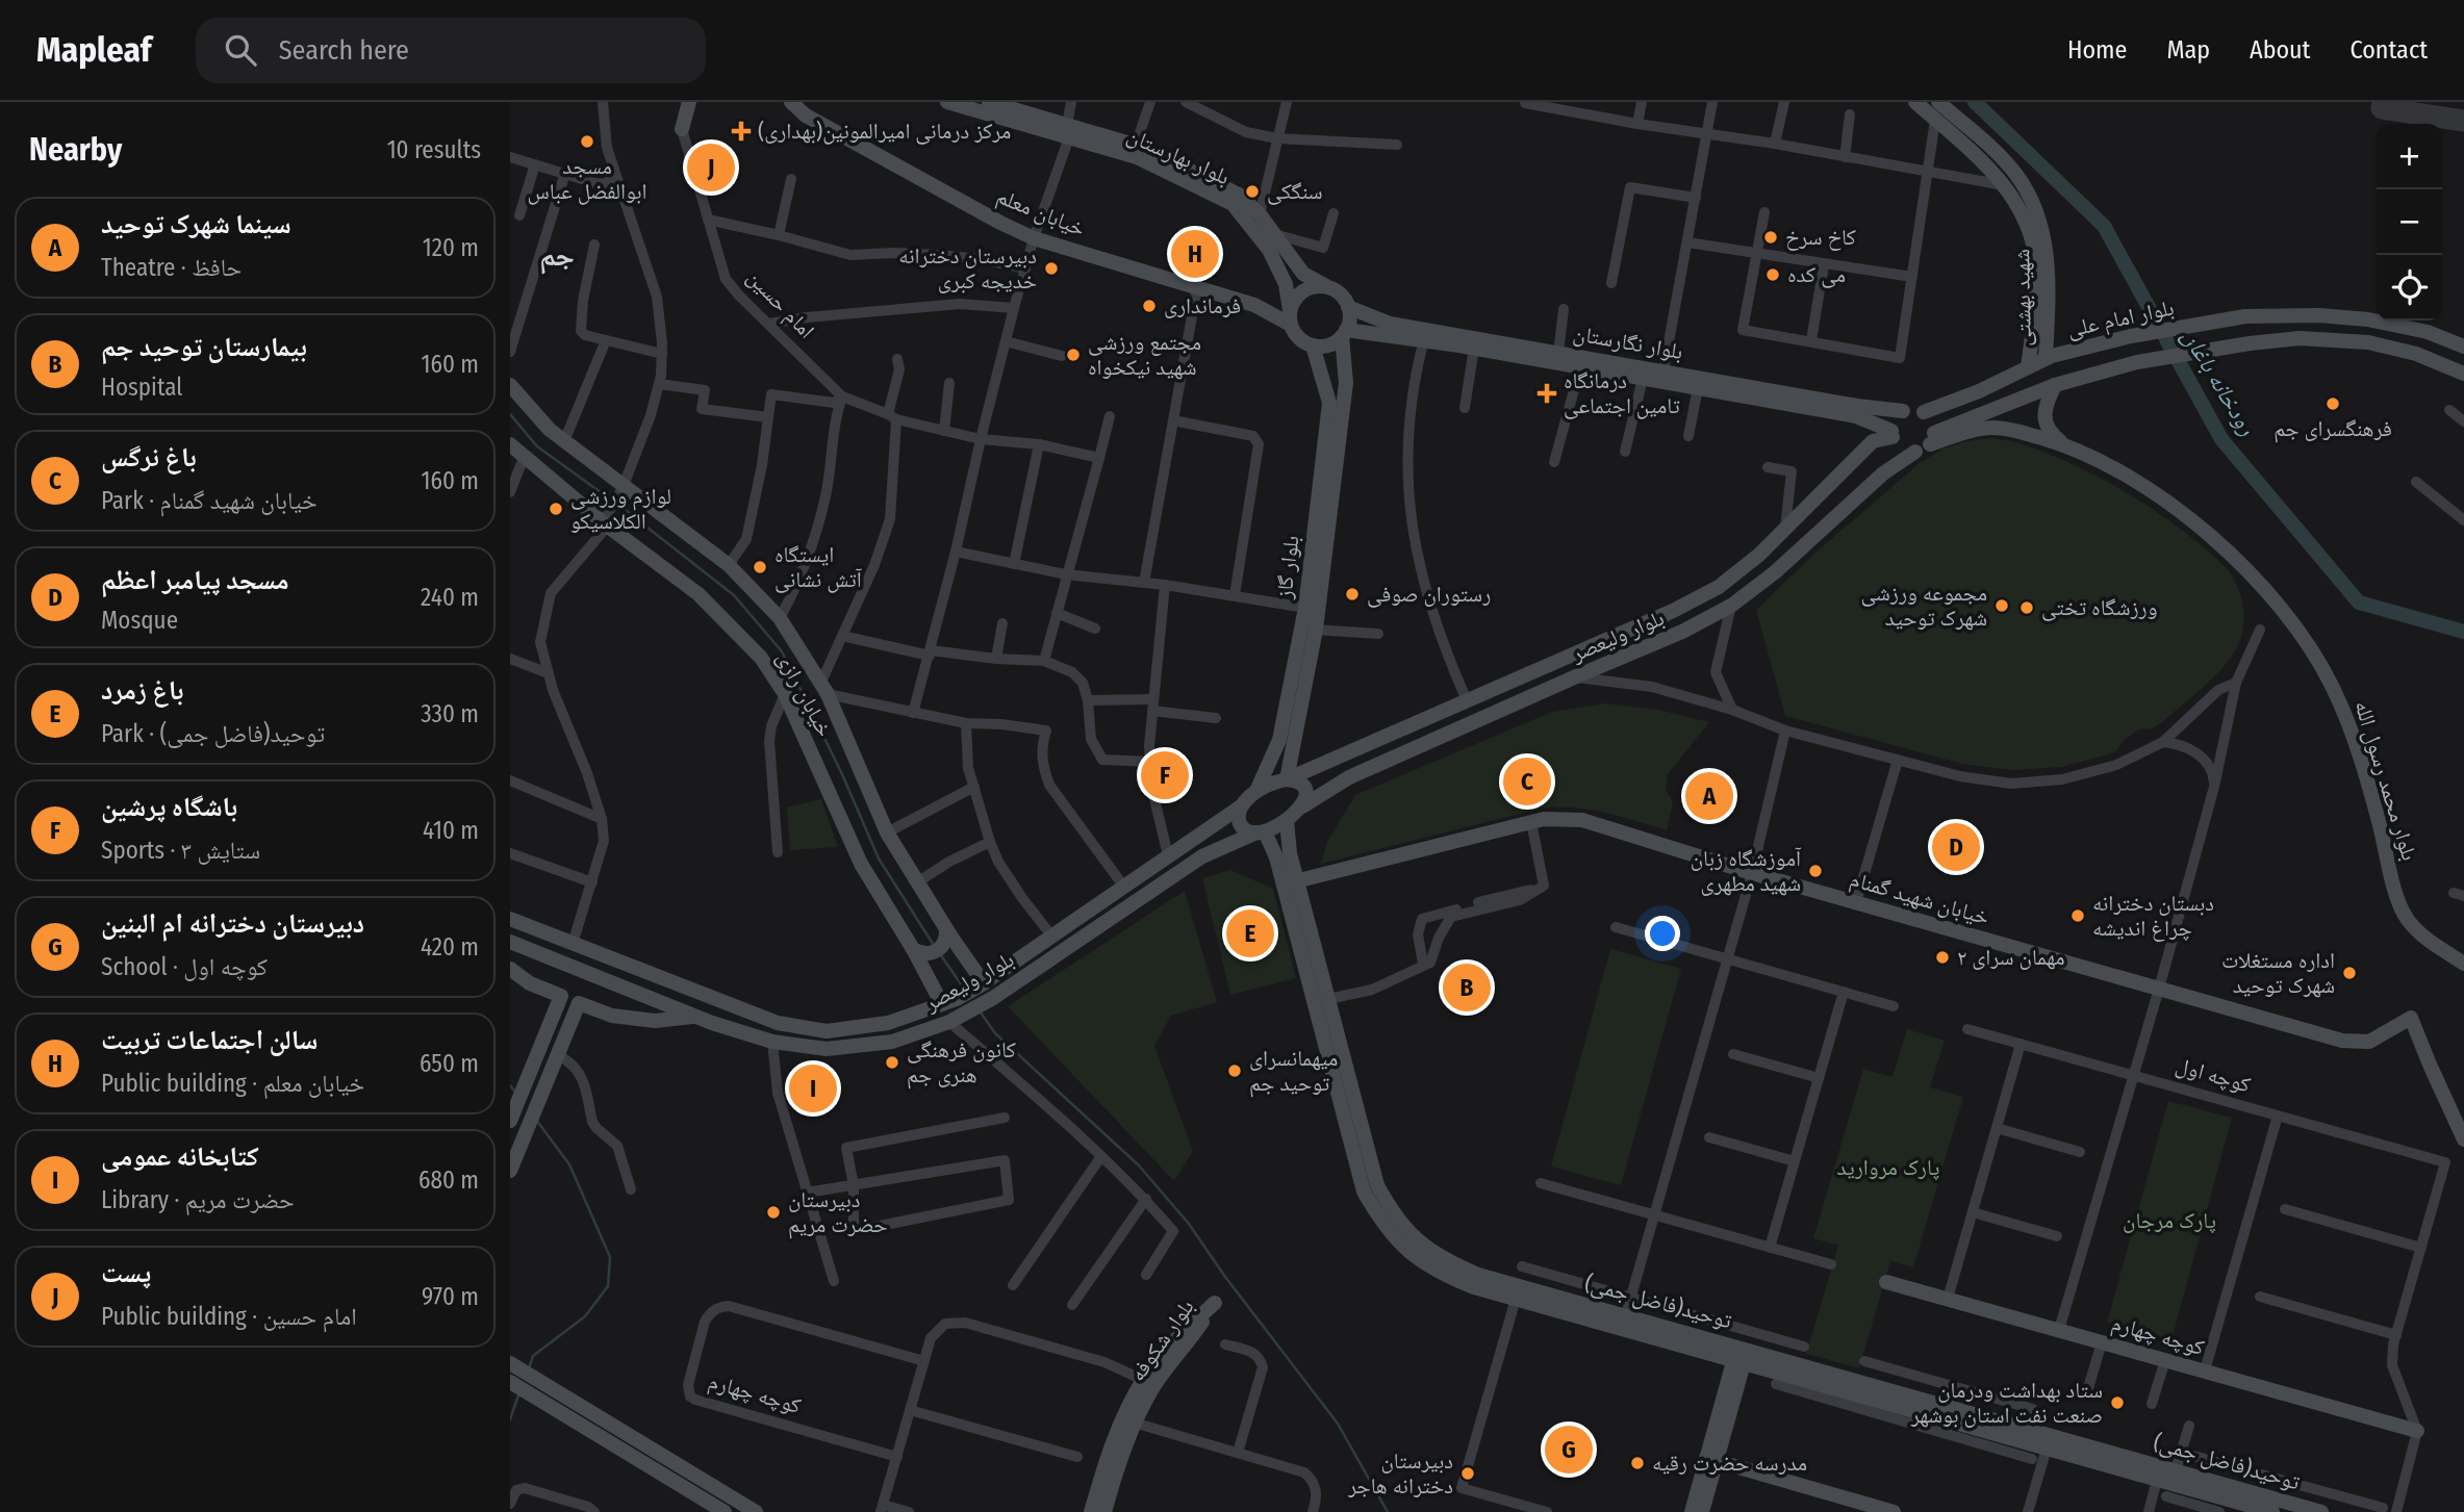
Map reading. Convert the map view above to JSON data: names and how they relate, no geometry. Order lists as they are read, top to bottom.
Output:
{
  "streets": {
    "main road": [
      "بلوار بهارستان",
      "خیابان معلم",
      "شهید بهشتی",
      "امام حسین",
      "بلوار امام علی",
      "بلوار نگارستان",
      "بلوار گاز",
      "بلوار ولیعصر",
      "خیابان رازی",
      "بلوار محمد رسول الله",
      "خیابان شهید گمنام",
      "توحید(فاضل جمی)",
      "کوچه چهارم",
      "بلوار شکوفه"
    ],
    "street": ["کوچه اول"]
  },
  "crossings": [
    ["بلوار بهارستان", "خیابان معلم"],
    ["بلوار بهارستان", "بلوار نگارستان"],
    ["بلوار بهارستان", "بلوار گاز"],
    ["خیابان معلم", "بلوار نگارستان"],
    ["خیابان معلم", "بلوار گاز"],
    ["شهید بهشتی", "بلوار امام علی"],
    ["بلوار امام علی", "بلوار نگارستان"],
    ["بلوار امام علی", "بلوار ولیعصر"],
    ["بلوار امام علی", "بلوار محمد رسول الله"],
    ["بلوار نگارستان", "بلوار گاز"],
    ["بلوار نگارستان", "بلوار ولیعصر"],
    ["بلوار نگارستان", "بلوار محمد رسول الله"],
    ["بلوار گاز", "بلوار ولیعصر"],
    ["بلوار ولیعصر", "خیابان رازی"],
    ["بلوار ولیعصر", "بلوار محمد رسول الله"],
    ["بلوار ولیعصر", "توحید(فاضل جمی)"],
    ["خیابان شهید گمنام", "توحید(فاضل جمی)"]
  ],
  "districts": ["جم"],
  "water": ["رودخانه باغان"],
  "parks": ["پارک مروارید", "پارک مرجان"],
  "places": {
    "health": ["مرکز درمانی امیرالمونین(بهداری)", "درمانگاه تامین اجتماعی"],
    "other": [
      "مسجد ابوالفضل عباس",
      "سنگکی",
      "کاخ سرخ",
      "دبیرستان دخترانه خدیجه کبری",
      "می کده",
      "فرمانداری",
      "مجتمع ورزشی شهید نیکخواه",
      "فرهنگسرای جم",
      "لوازم ورزشی الکلاسیکو",
      "ایستگاه آتش نشانی",
      "رستوران صوفی",
      "مجموعه ورزشی شهرک توحید",
      "ورزشگاه تختی",
      "آموزشگاه زبان شهید مطهری",
      "دبستان دخترانه چراغ اندیشه",
      "مهمان سرای ۲",
      "اداره مستغلات شهرک توحید",
      "کانون فرهنگی هنری جم",
      "میهمانسرای توحید جم",
      "دبیرستان حضرت مریم",
      "ستاد بهداشت ودرمان صنعت نفت استان بوشهر",
      "مدرسه حضرت رقیه",
      "دبیرستان دخترانه هاجر"
    ]
  },
  "page": {
    "header": "Mapleaf",
    "search": "Search here",
    "nav": [
      "Home",
      "Map",
      "About",
      "Contact"
    ],
    "heading": ["Nearby", "10 results"],
    "map_buttons": ["+", "−"],
    "pins": [
      "J",
      "H",
      "F",
      "C",
      "A",
      "D",
      "E",
      "B",
      "I",
      "G"
    ],
    "list": [
      {
        "mark": "A",
        "name": "سینما شهرک توحید",
        "note": "Theatre · حافظ",
        "value": "120 m"
      },
      {
        "mark": "B",
        "name": "بیمارستان توحید جم",
        "note": "Hospital",
        "value": "160 m"
      },
      {
        "mark": "C",
        "name": "باغ نرگس",
        "note": "Park · خیابان شهید گمنام",
        "value": "160 m"
      },
      {
        "mark": "D",
        "name": "مسجد پیامبر اعظم",
        "note": "Mosque",
        "value": "240 m"
      },
      {
        "mark": "E",
        "name": "باغ زمرد",
        "note": "Park · توحید(فاضل جمی)",
        "value": "330 m"
      },
      {
        "mark": "F",
        "name": "باشگاه پرشین",
        "note": "Sports · ستایش ۳",
        "value": "410 m"
      },
      {
        "mark": "G",
        "name": "دبیرستان دخترانه ام البنین",
        "note": "School · کوچه اول",
        "value": "420 m"
      },
      {
        "mark": "H",
        "name": "سالن اجتماعات تربیت",
        "note": "Public building · خیابان معلم",
        "value": "650 m"
      },
      {
        "mark": "I",
        "name": "کتابخانه عمومی",
        "note": "Library · حضرت مریم",
        "value": "680 m"
      },
      {
        "mark": "J",
        "name": "پست",
        "note": "Public building · امام حسین",
        "value": "970 m"
      }
    ]
  }
}
